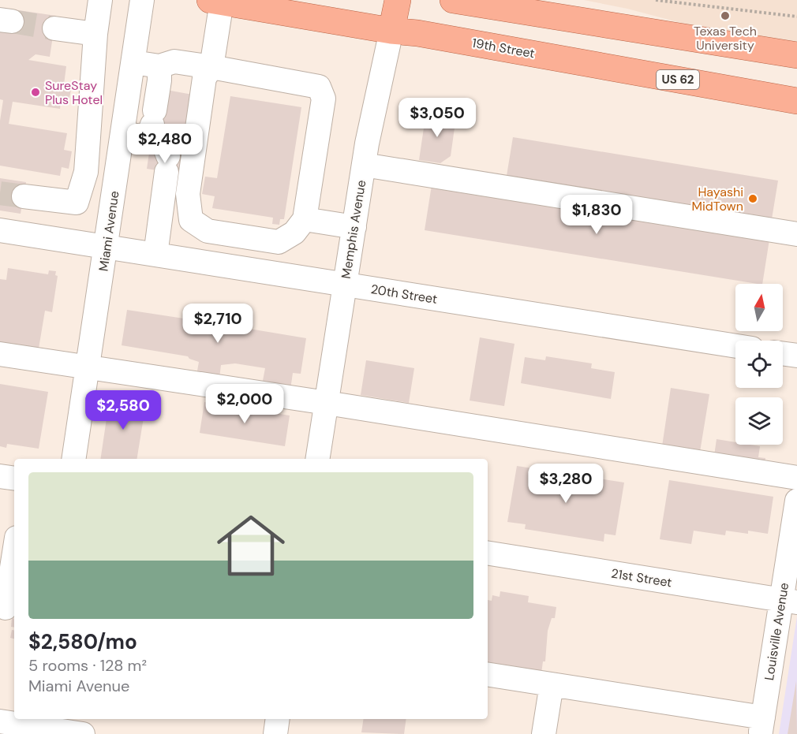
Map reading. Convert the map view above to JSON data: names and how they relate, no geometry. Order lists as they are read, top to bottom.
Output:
{
  "streets": {
    "main road": ["19th Street", "US 62", "Memphis Avenue"],
    "street": [
      "Miami Avenue",
      "20th Street",
      "21st Street",
      "Louisville Avenue"
    ]
  },
  "crossings": [
    ["19th Street", "Memphis Avenue"],
    ["Memphis Avenue", "20th Street"],
    ["Miami Avenue", "20th Street"],
    ["21st Street", "Louisville Avenue"]
  ],
  "places": ["Texas Tech University", "SureStay Plus Hotel", "Hayashi MidTown"],
  "north": "top",
  "page": {
    "price": [
      "$3,050",
      "$2,480",
      "$1,830",
      "$2,710",
      "$2,000",
      "$2,580",
      "$3,280"
    ],
    "list": [
      {
        "name": "$2,580/mo",
        "note": "5 rooms · 128 m² · Miami Avenue"
      }
    ]
  }
}
